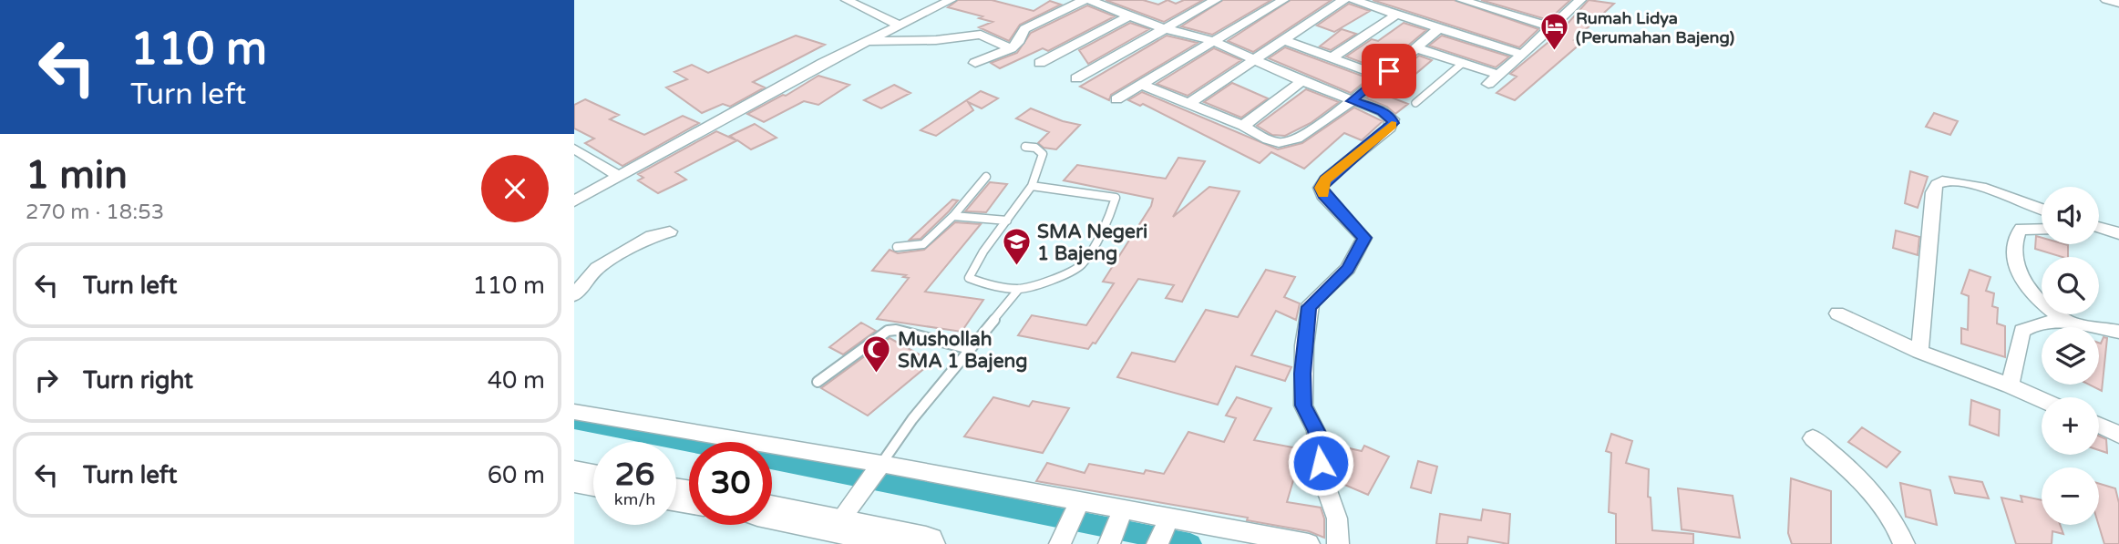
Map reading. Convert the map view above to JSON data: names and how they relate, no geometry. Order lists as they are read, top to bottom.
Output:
{
  "places": {
    "hotel": ["Rumah Lidya (Perumahan Bajeng)"],
    "school or university": ["SMA Negeri 1 Bajeng"],
    "mosque": ["Mushollah SMA 1 Bajeng"]
  },
  "page": {
    "turn": ["110 m", "Turn left"],
    "heading": ["1 min", "270 m · 18:53"],
    "map_buttons": ["+", "−"],
    "list": [
      {
        "name": "Turn left",
        "value": "110 m"
      },
      {
        "name": "Turn right",
        "value": "40 m"
      },
      {
        "name": "Turn left",
        "value": "60 m"
      }
    ],
    "speed": "26 km/h",
    "limit": "30"
  }
}
